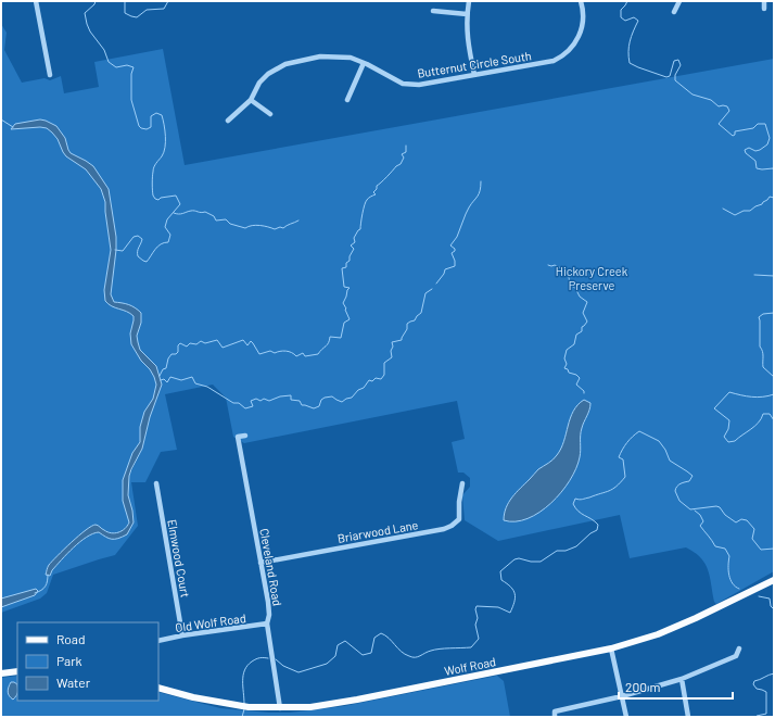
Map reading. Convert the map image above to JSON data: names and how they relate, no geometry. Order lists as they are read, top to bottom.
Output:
{
  "streets": {
    "main road": ["Wolf Road"],
    "street": [
      "Butternut Circle South",
      "Briarwood Lane",
      "Elmwood Court",
      "Cleveland Road",
      "Old Wolf Road"
    ]
  },
  "crossings": [
    ["Briarwood Lane", "Cleveland Road"],
    ["Elmwood Court", "Old Wolf Road"],
    ["Cleveland Road", "Old Wolf Road"],
    ["Cleveland Road", "Wolf Road"]
  ],
  "parks": ["Hickory Creek Preserve"],
  "legend": ["Road", "Park", "Water"],
  "scale_bar": "200 m"
}
